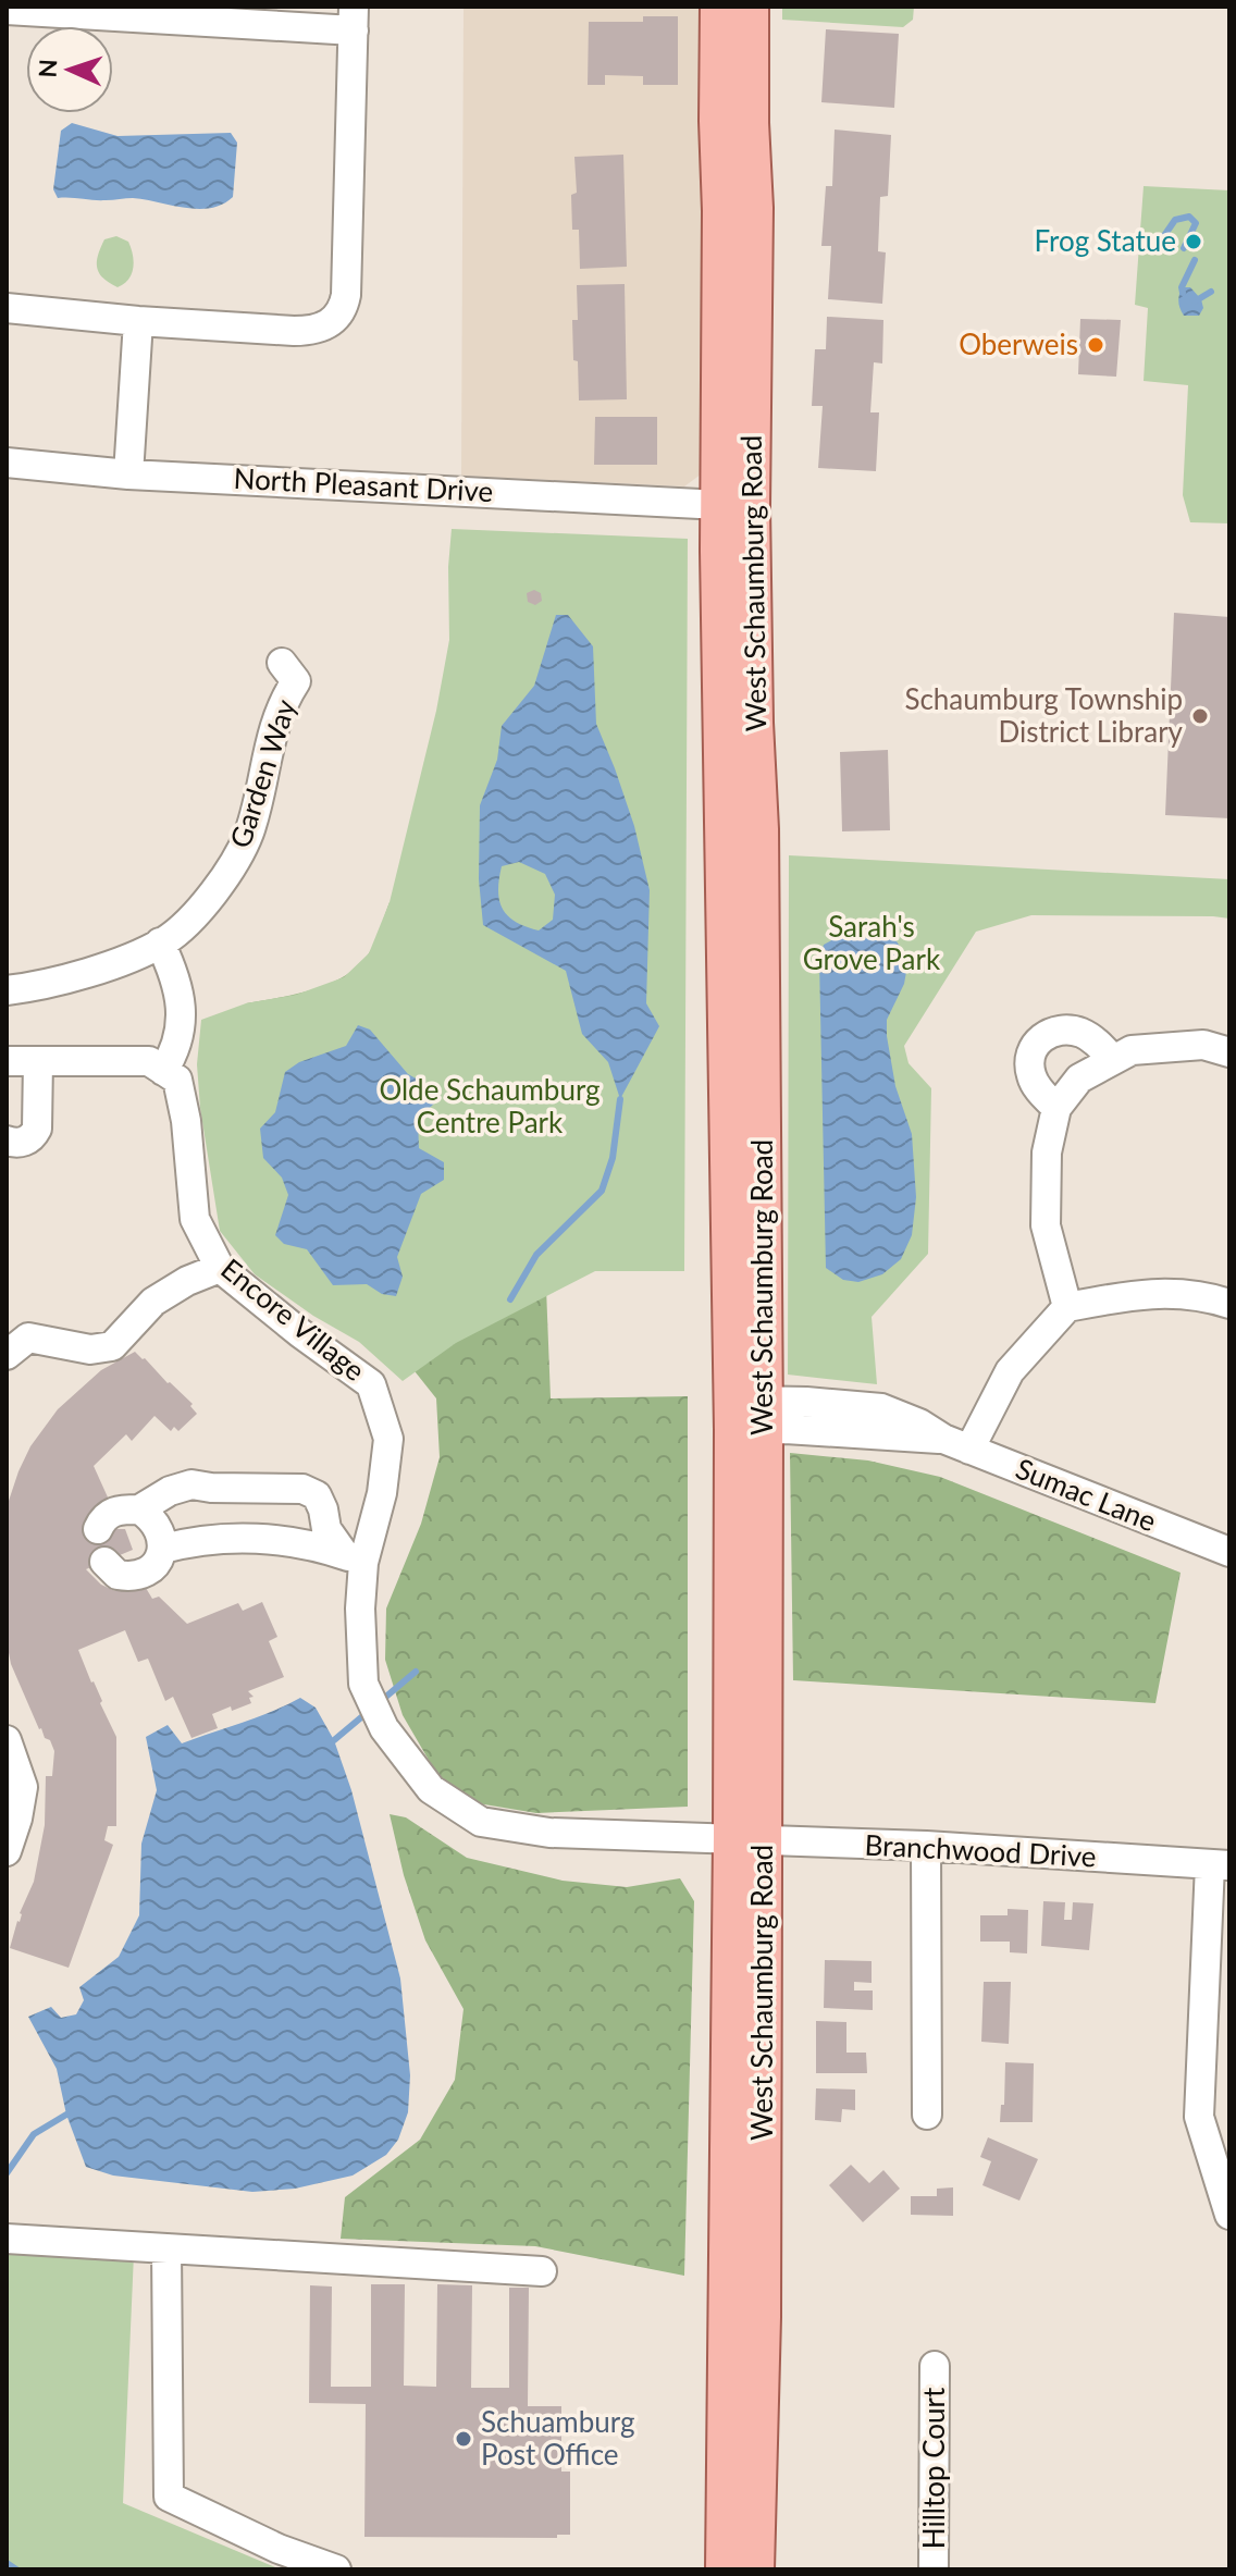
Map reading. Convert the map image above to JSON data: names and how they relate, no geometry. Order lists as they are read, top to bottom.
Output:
{
  "streets": {
    "main road": ["West Schaumburg Road"],
    "street": [
      "North Pleasant Drive",
      "Garden Way",
      "Encore Village",
      "Sumac Lane",
      "Branchwood Drive",
      "Hilltop Court"
    ]
  },
  "crossings": [
    ["North Pleasant Drive", "West Schaumburg Road"],
    ["West Schaumburg Road", "Encore Village"],
    ["West Schaumburg Road", "Sumac Lane"],
    ["West Schaumburg Road", "Branchwood Drive"],
    ["Encore Village", "Branchwood Drive"]
  ],
  "parks": ["Sarah's Grove Park", "Olde Schaumburg Centre Park"],
  "places": [
    "Frog Statue",
    "Oberweis",
    "Schaumburg Township District Library",
    "Schuamburg Post Office"
  ],
  "north": "left"
}
